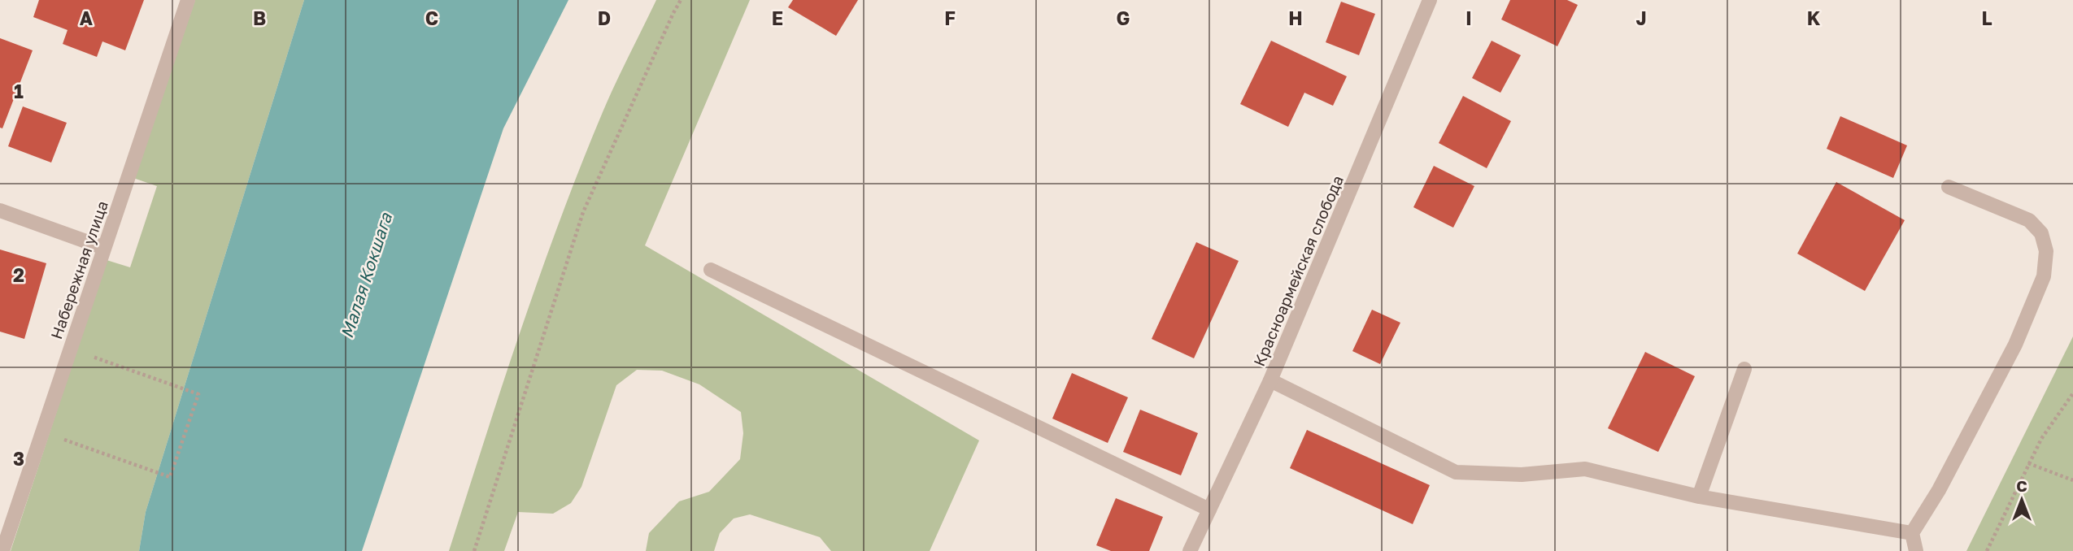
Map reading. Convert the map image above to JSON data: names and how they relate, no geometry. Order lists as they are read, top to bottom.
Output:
{
  "streets": {
    "street": ["Набережная улица", "Красноармейская слобода"]
  },
  "water": ["Малая Кокшага"],
  "north": "top",
  "grid": {
    "columns": [
      "A",
      "B",
      "C",
      "D",
      "E",
      "F",
      "G",
      "H",
      "I",
      "J",
      "K",
      "L"
    ],
    "rows": ["1", "2", "3"]
  }
}
